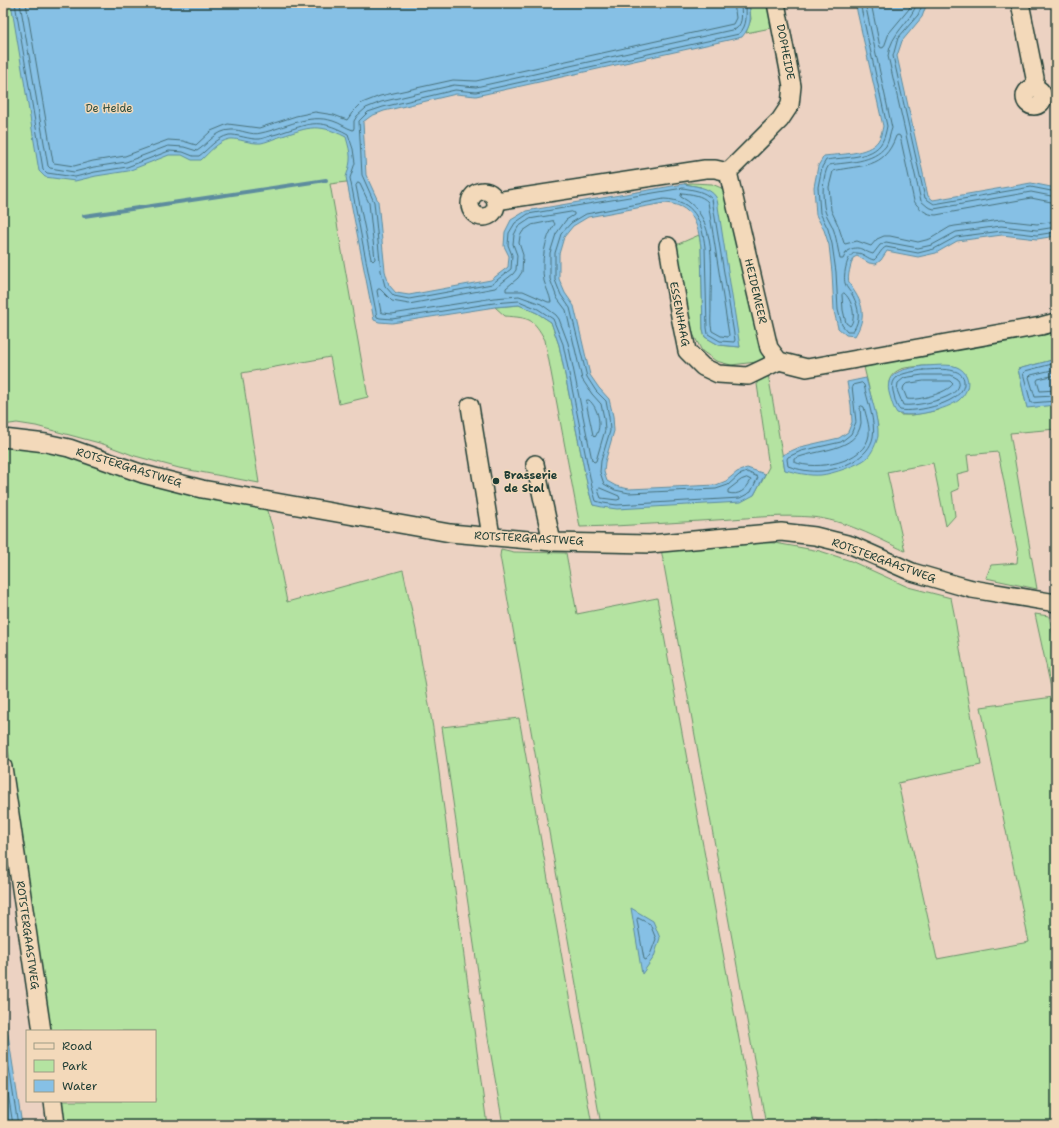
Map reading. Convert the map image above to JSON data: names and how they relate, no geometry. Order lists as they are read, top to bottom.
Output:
{
  "streets": {
    "street": [
      "DOPHEIDE",
      "HEIDEMEER",
      "ESSENHAAG",
      "ROTSTERGAASTWEG"
    ]
  },
  "crossings": [
    ["DOPHEIDE", "HEIDEMEER"],
    ["HEIDEMEER", "ESSENHAAG"]
  ],
  "parks": ["De Heide"],
  "places": ["Brasserie de Stal"],
  "legend": ["Road", "Park", "Water"]
}
